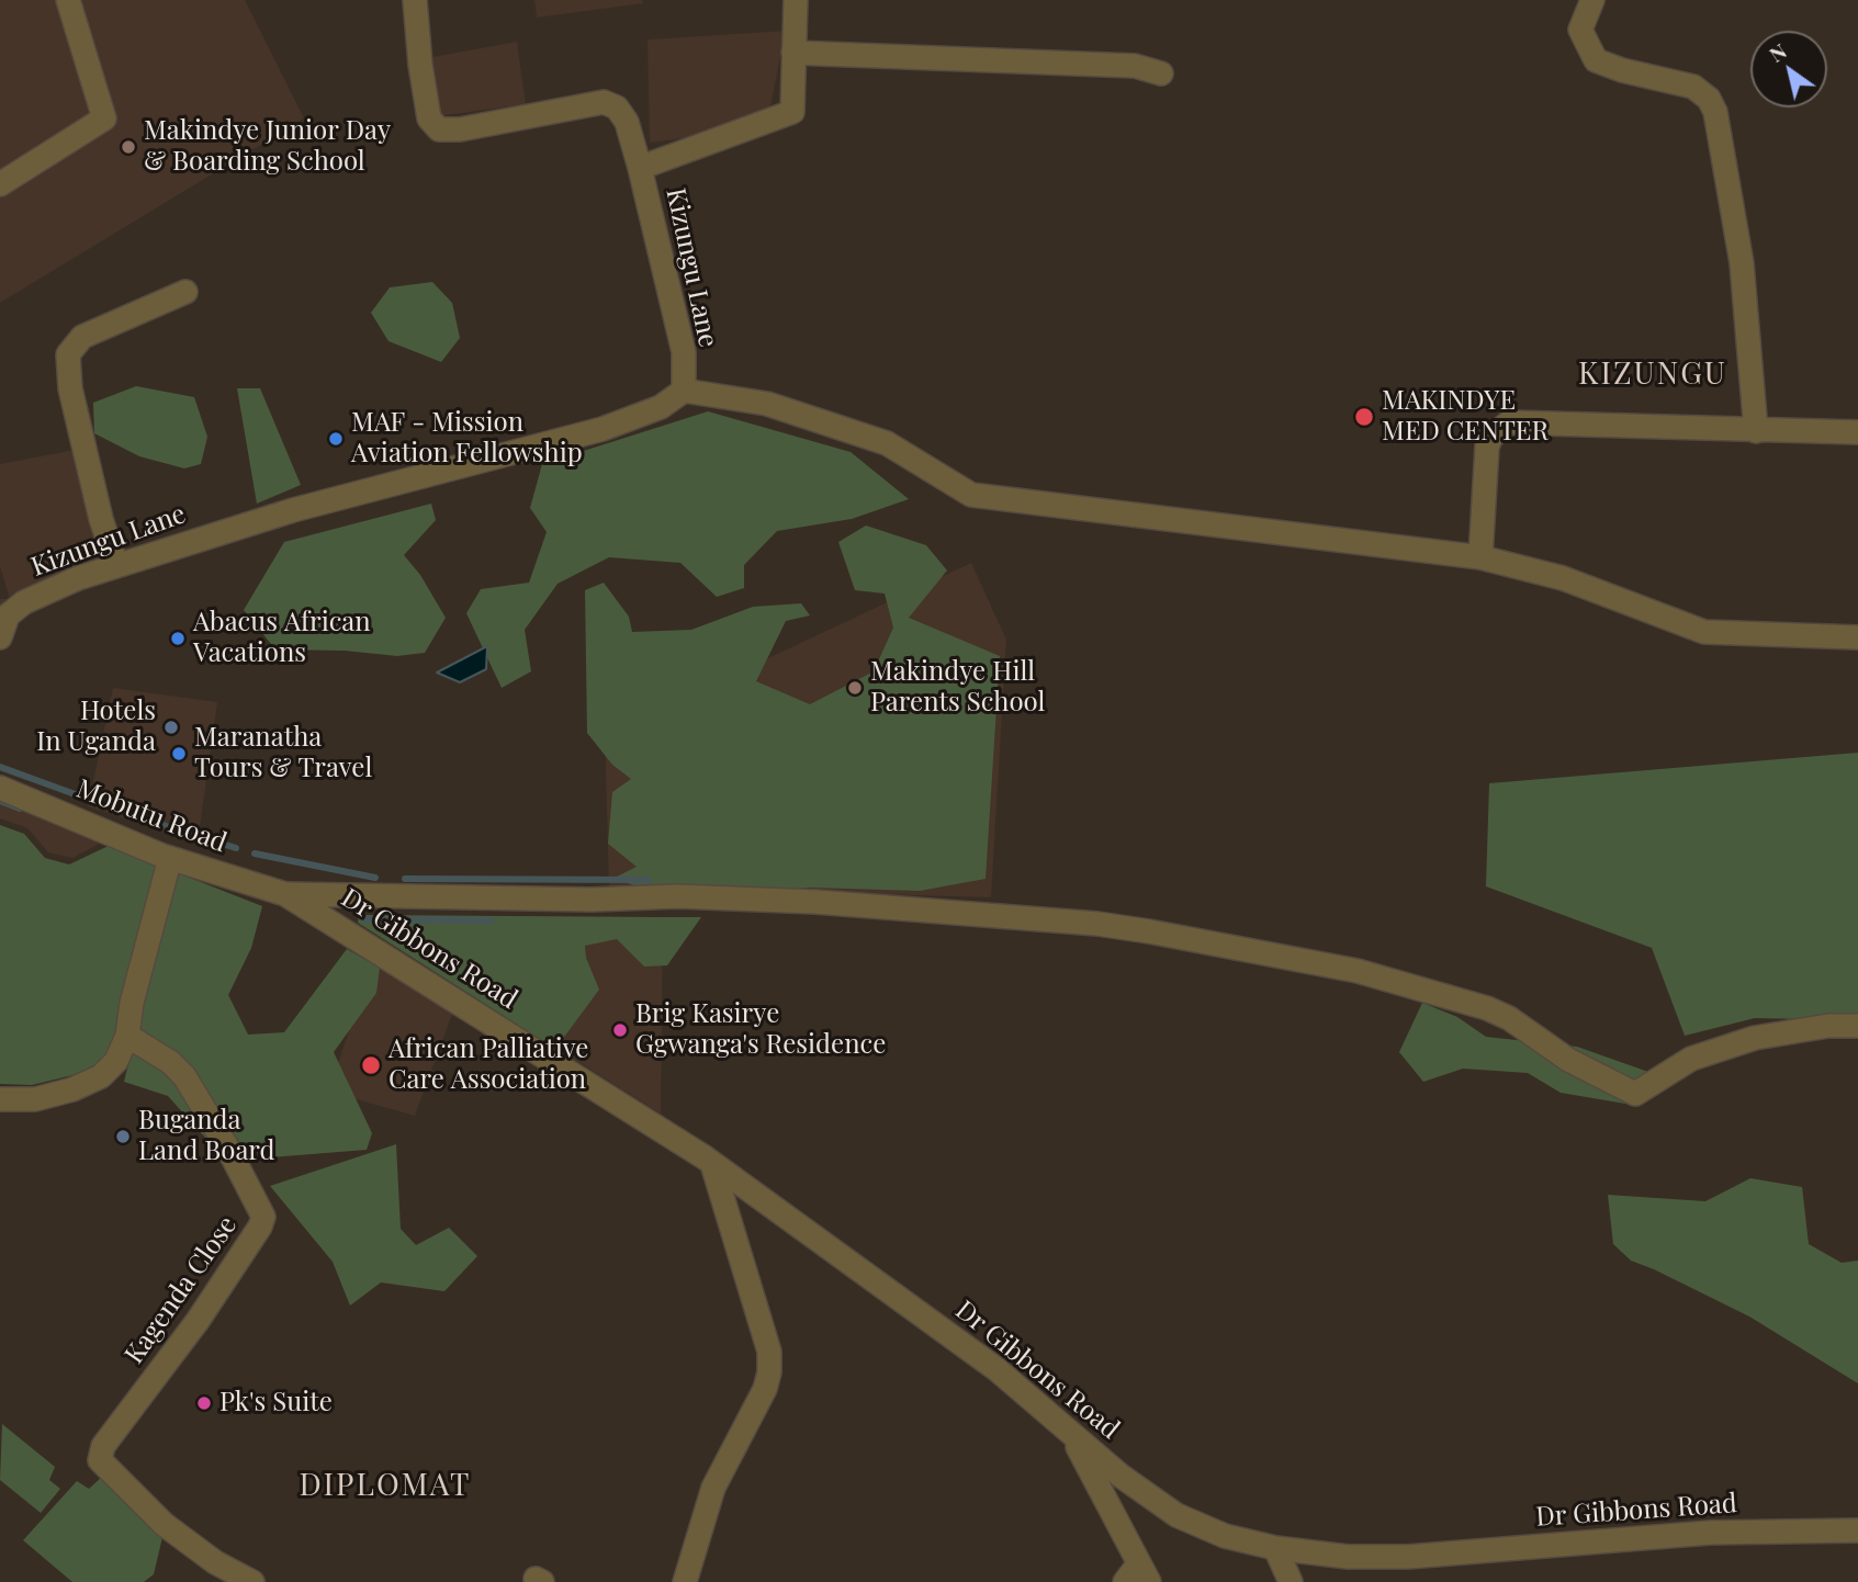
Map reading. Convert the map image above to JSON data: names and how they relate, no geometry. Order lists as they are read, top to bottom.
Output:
{
  "streets": {
    "street": [
      "Kizungu Lane",
      "Mobutu Road",
      "Dr Gibbons Road",
      "Kagenda Close"
    ]
  },
  "crossings": [
    ["Mobutu Road", "Dr Gibbons Road"]
  ],
  "districts": ["KIZUNGU", "DIPLOMAT"],
  "places": [
    "Makindye Junior Day & Boarding School",
    "MAKINDYE MED CENTER",
    "MAF - Mission Aviation Fellowship",
    "Abacus African Vacations",
    "Makindye Hill Parents School",
    "Hotels In Uganda",
    "Maranatha Tours & Travel",
    "Brig Kasirye Ggwanga's Residence",
    "African Palliative Care Association",
    "Buganda Land Board",
    "Pk's Suite"
  ],
  "north": "top left"
}
